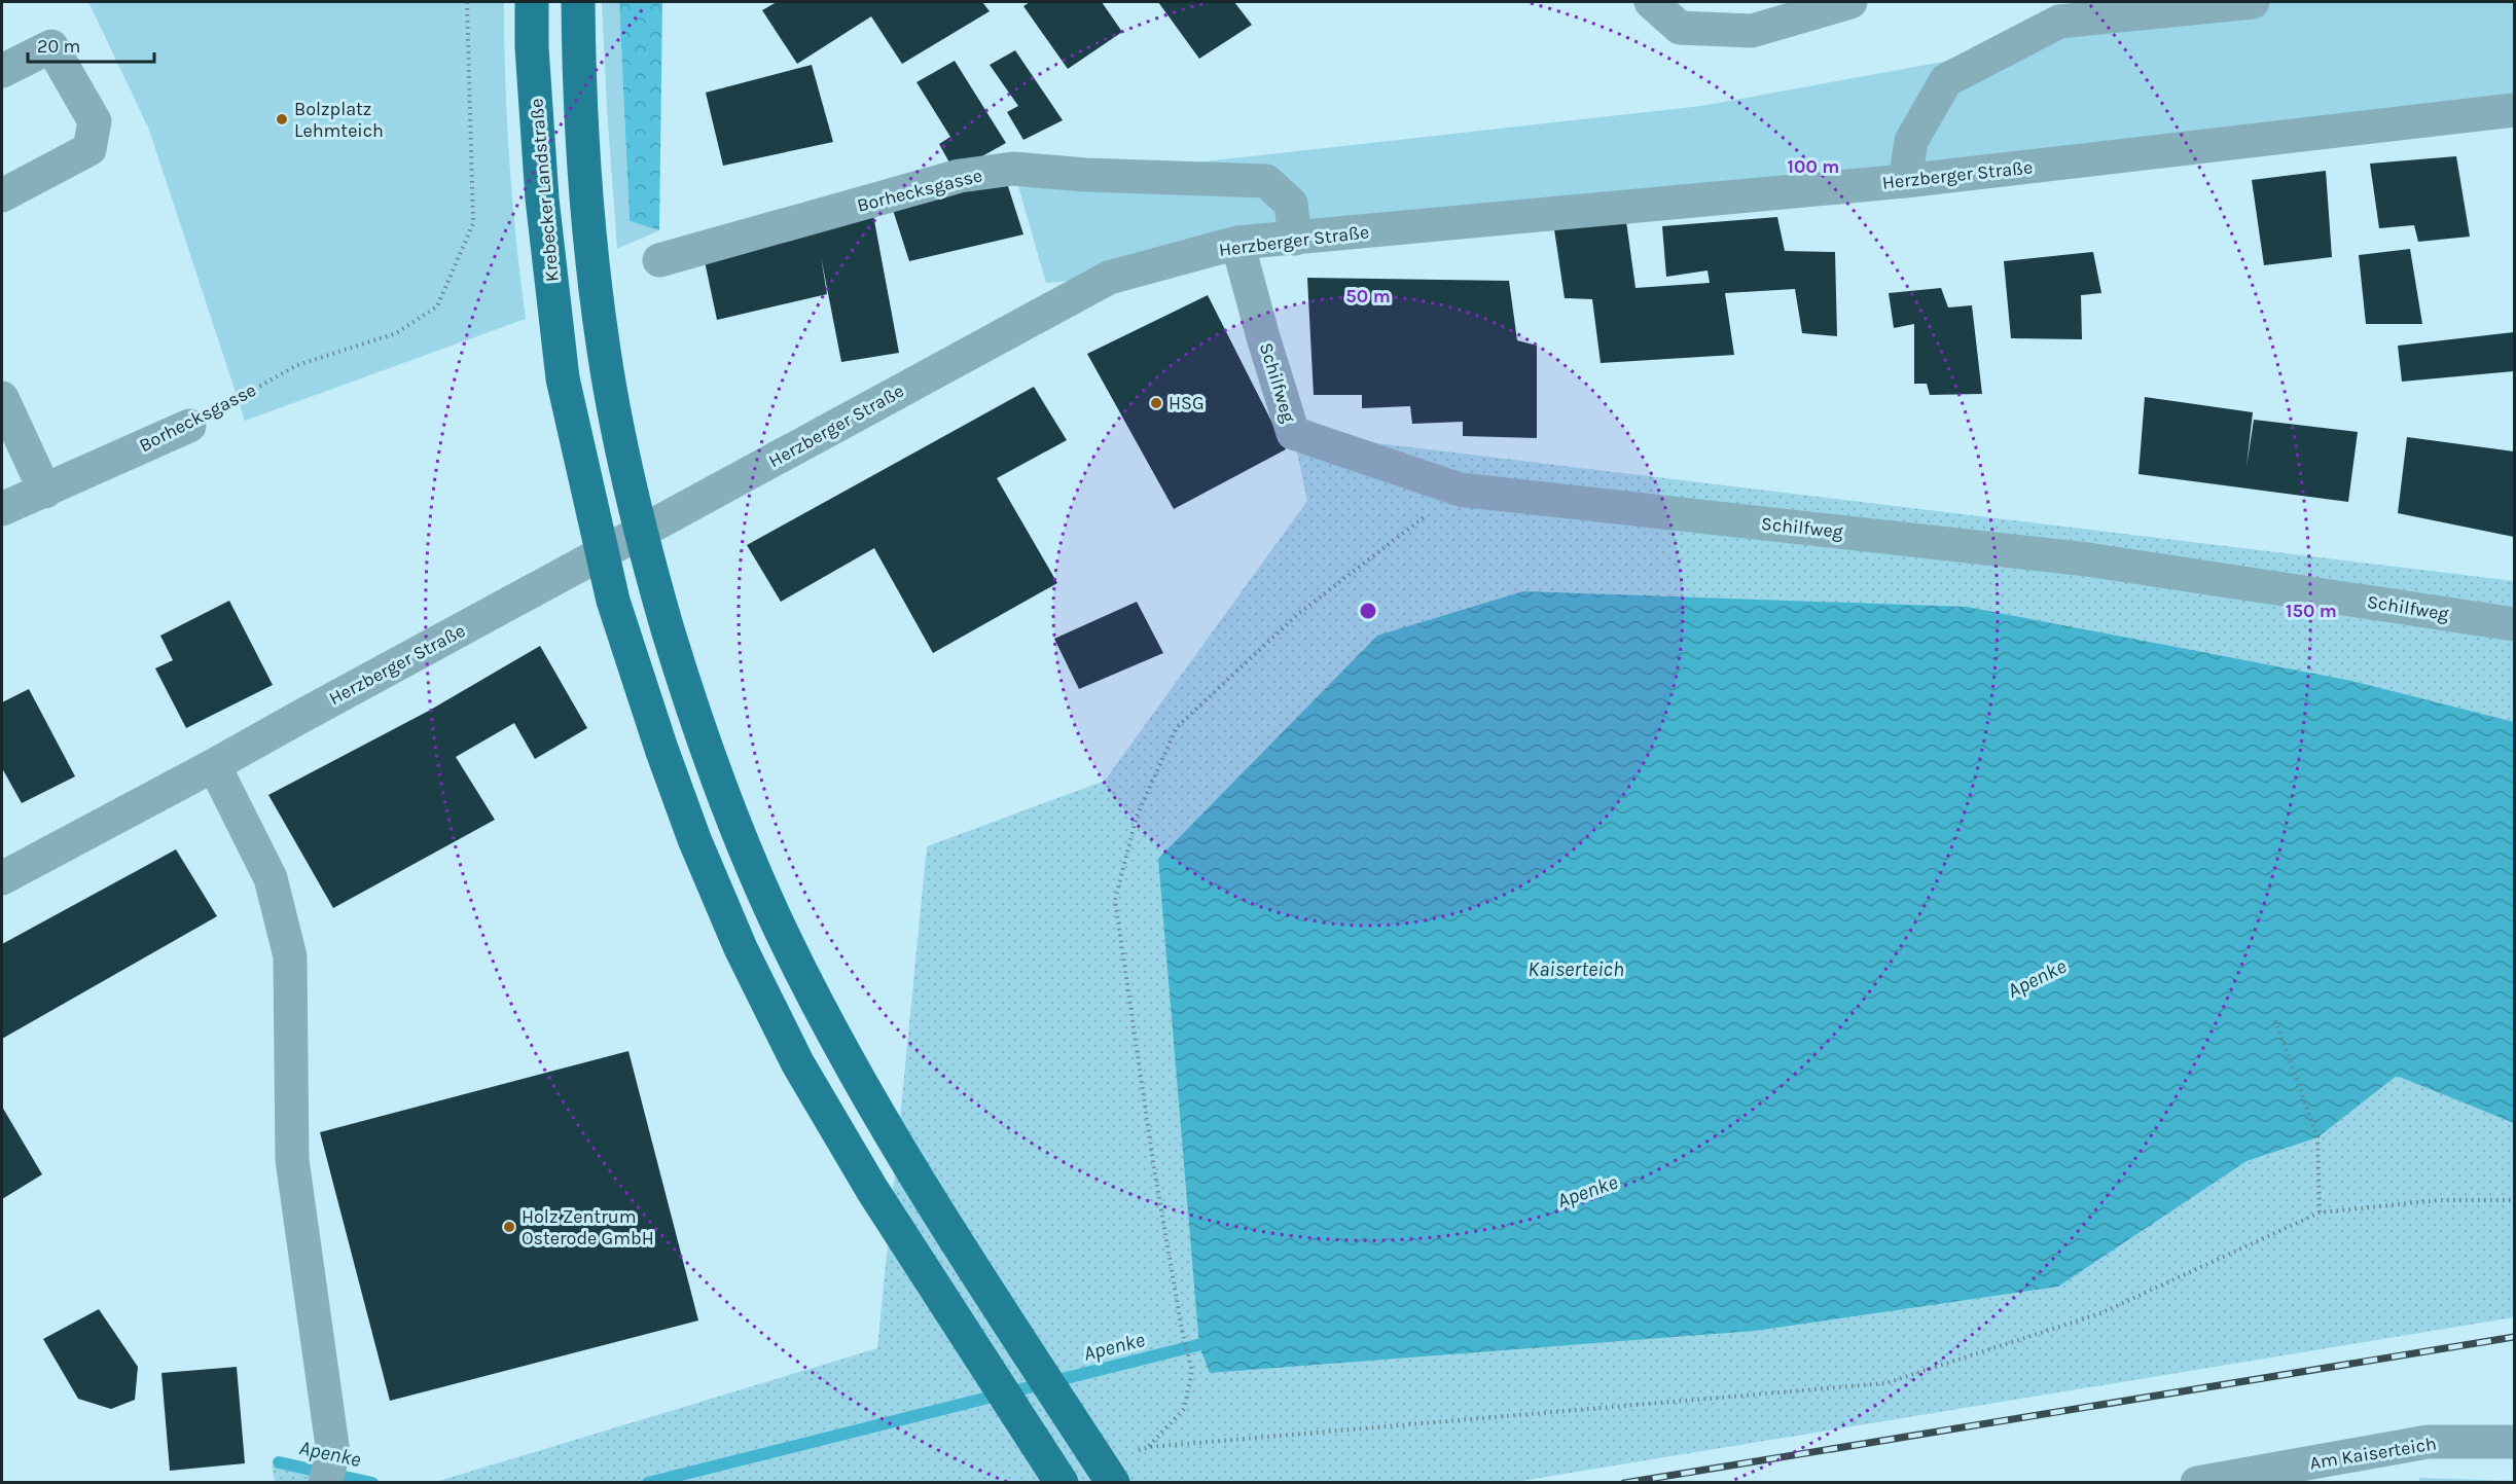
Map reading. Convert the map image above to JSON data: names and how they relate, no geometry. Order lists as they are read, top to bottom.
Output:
{
  "streets": {
    "main road": ["Krebecker Landstraße"],
    "street": [
      "Herzberger Straße",
      "Borhecksgasse",
      "Schilfweg",
      "Am Kaiserteich"
    ]
  },
  "crossings": [
    ["Herzberger Straße", "Borhecksgasse"],
    ["Herzberger Straße", "Schilfweg"]
  ],
  "water": ["Kaiserteich", "Apenke"],
  "places": ["Bolzplatz Lehmteich", "HSG", "Holz Zentrum Osterode GmbH"],
  "scale_bar": "20 m",
  "rings": ["100 m", "50 m", "150 m"]
}
